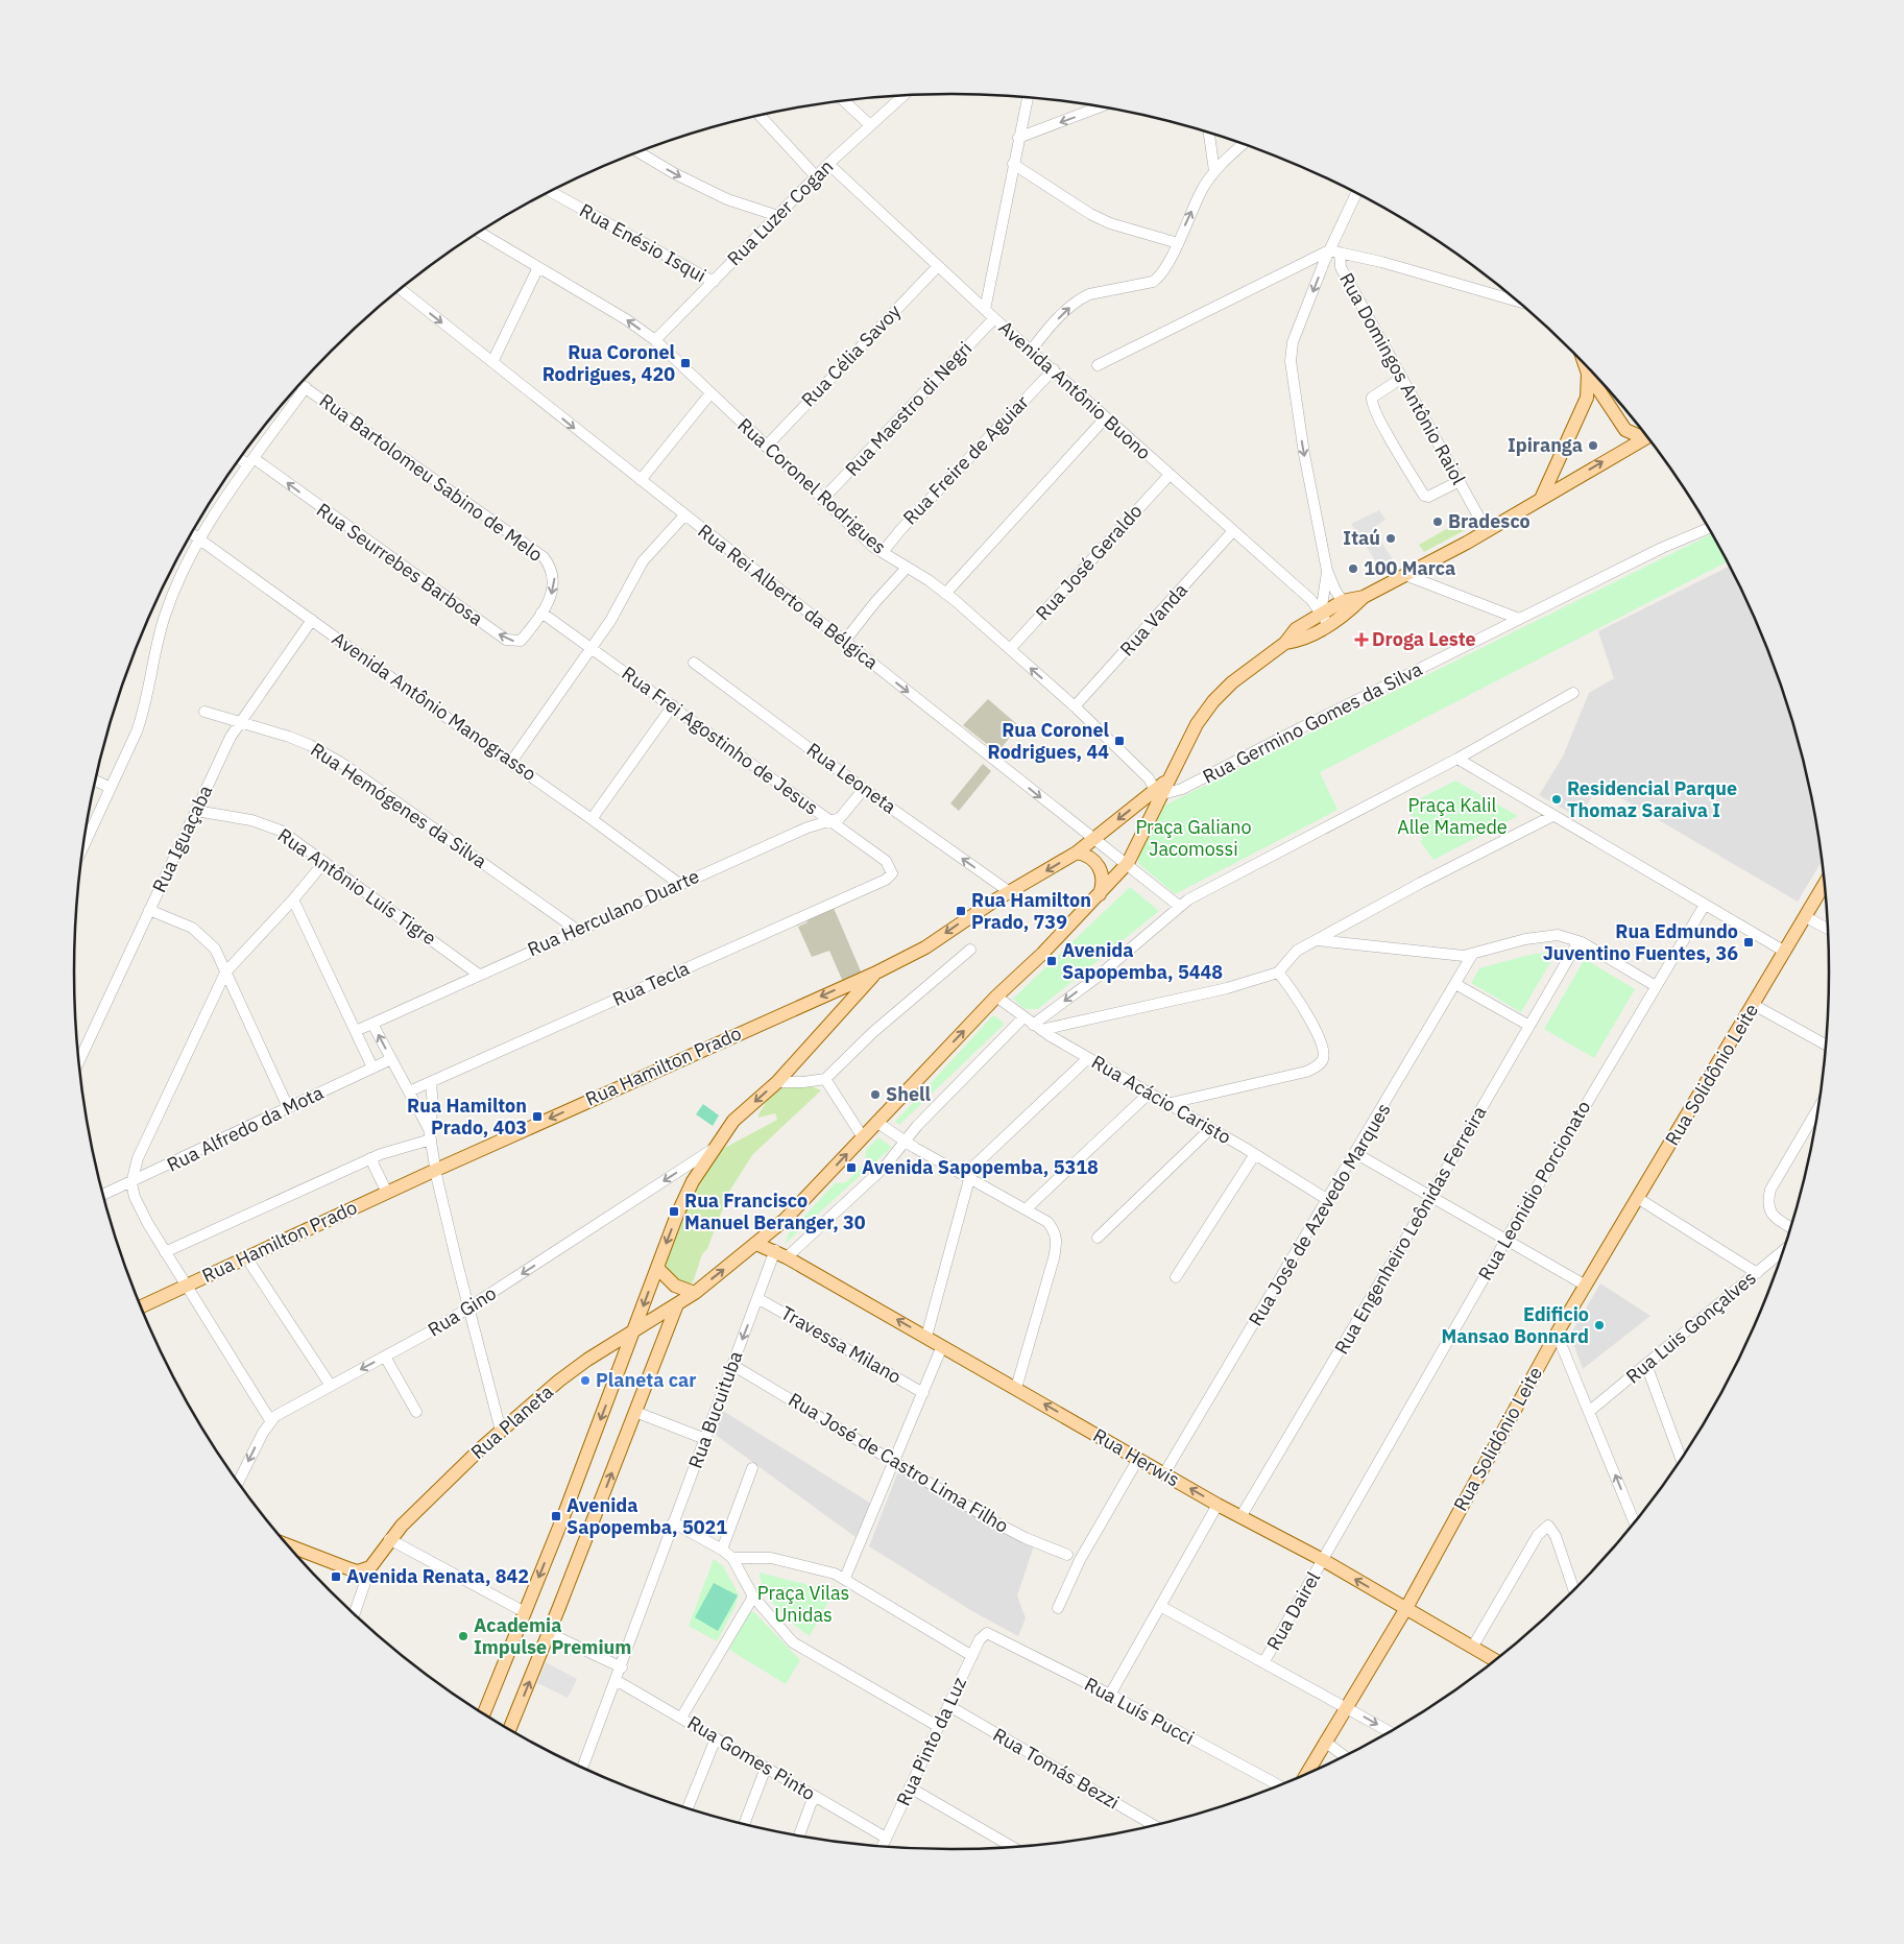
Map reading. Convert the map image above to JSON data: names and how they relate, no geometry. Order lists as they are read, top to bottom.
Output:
{
  "streets": {
    "main road": [
      "Rua Hamilton Prado",
      "Rua Solidônio Leite",
      "Rua Planeta",
      "Rua Herwis"
    ],
    "street": [
      "Rua Luzer Cogan",
      "Rua Enésio Isqui",
      "Rua Célia Savoy",
      "Rua Domingos Antônio Raiol",
      "Avenida Antônio Buono",
      "Rua Maestro di Negri",
      "Rua Freire de Aguiar",
      "Rua Bartolomeu Sabino de Melo",
      "Rua Coronel Rodrigues",
      "Rua José Geraldo",
      "Rua Seurrebes Barbosa",
      "Rua Rei Alberto da Bélgica",
      "Rua Vanda",
      "Avenida Antônio Manograsso",
      "Rua Germino Gomes da Silva",
      "Rua Frei Agostinho de Jesus",
      "Rua Leoneta",
      "Rua Hemógenes da Silva",
      "Rua Iguaçaba",
      "Rua Antônio Luís Tigre",
      "Rua Herculano Duarte",
      "Rua Tecla",
      "Rua Acácio Caristo",
      "Rua Alfredo da Mota",
      "Rua Leonidio Porcionato",
      "Rua José de Azevedo Marques",
      "Rua Engenheiro Leônidas Ferreira",
      "Rua Gino",
      "Rua Luis Gonçalves",
      "Travessa Milano",
      "Rua Bucuituba",
      "Rua José de Castro Lima Filho",
      "Rua Dairel",
      "Rua Luís Pucci",
      "Rua Pinto da Luz",
      "Rua Gomes Pinto",
      "Rua Tomás Bezzi"
    ]
  },
  "crossings": [
    ["Rua Luzer Cogan", "Rua Enésio Isqui"],
    ["Rua Luzer Cogan", "Avenida Antônio Buono"],
    ["Rua Luzer Cogan", "Rua Coronel Rodrigues"],
    ["Rua Célia Savoy", "Avenida Antônio Buono"],
    ["Rua Célia Savoy", "Rua Coronel Rodrigues"],
    ["Rua Domingos Antônio Raiol", "Rua Planeta"],
    ["Avenida Antônio Buono", "Rua Maestro di Negri"],
    ["Avenida Antônio Buono", "Rua Freire de Aguiar"],
    ["Avenida Antônio Buono", "Rua José Geraldo"],
    ["Avenida Antônio Buono", "Rua Vanda"],
    ["Avenida Antônio Buono", "Rua Planeta"],
    ["Rua Maestro di Negri", "Rua Coronel Rodrigues"],
    ["Rua Freire de Aguiar", "Rua Coronel Rodrigues"],
    ["Rua Bartolomeu Sabino de Melo", "Rua Seurrebes Barbosa"],
    ["Rua Bartolomeu Sabino de Melo", "Rua Frei Agostinho de Jesus"],
    ["Rua Coronel Rodrigues", "Rua José Geraldo"],
    ["Rua Coronel Rodrigues", "Rua Vanda"],
    ["Rua Coronel Rodrigues", "Rua Germino Gomes da Silva"],
    ["Rua Coronel Rodrigues", "Rua Hamilton Prado"],
    ["Rua Coronel Rodrigues", "Rua Planeta"],
    ["Rua Seurrebes Barbosa", "Rua Frei Agostinho de Jesus"],
    ["Rua Rei Alberto da Bélgica", "Rua Hamilton Prado"],
    ["Rua Rei Alberto da Bélgica", "Rua Planeta"],
    ["Avenida Antônio Manograsso", "Rua Iguaçaba"],
    ["Avenida Antônio Manograsso", "Rua Herculano Duarte"],
    ["Rua Germino Gomes da Silva", "Rua Hamilton Prado"],
    ["Rua Germino Gomes da Silva", "Rua Planeta"],
    ["Rua Frei Agostinho de Jesus", "Rua Herculano Duarte"],
    ["Rua Frei Agostinho de Jesus", "Rua Tecla"],
    ["Rua Leoneta", "Rua Herculano Duarte"],
    ["Rua Leoneta", "Rua Hamilton Prado"],
    ["Rua Hemógenes da Silva", "Rua Iguaçaba"],
    ["Rua Hemógenes da Silva", "Rua Herculano Duarte"],
    ["Rua Iguaçaba", "Rua Antônio Luís Tigre"],
    ["Rua Antônio Luís Tigre", "Rua Herculano Duarte"],
    ["Rua Hamilton Prado", "Rua Planeta"],
    ["Rua Solidônio Leite", "Rua Herwis"],
    ["Rua Acácio Caristo", "Rua José de Azevedo Marques"],
    ["Rua Acácio Caristo", "Rua Planeta"],
    ["Rua Leonidio Porcionato", "Rua Herwis"],
    ["Rua Leonidio Porcionato", "Rua Dairel"],
    ["Rua José de Azevedo Marques", "Rua Herwis"],
    ["Rua Engenheiro Leônidas Ferreira", "Rua Herwis"],
    ["Travessa Milano", "Rua Bucuituba"],
    ["Rua Bucuituba", "Rua Herwis"],
    ["Rua Bucuituba", "Rua José de Castro Lima Filho"],
    ["Rua Bucuituba", "Rua Gomes Pinto"],
    ["Rua Planeta", "Rua Herwis"],
    ["Rua Herwis", "Rua Dairel"],
    ["Rua Luís Pucci", "Rua Pinto da Luz"],
    ["Rua Pinto da Luz", "Rua Gomes Pinto"],
    ["Rua Pinto da Luz", "Rua Tomás Bezzi"]
  ],
  "one_way": [
    "Rua Bartolomeu Sabino de Melo",
    "Rua Seurrebes Barbosa",
    "Rua Rei Alberto da Bélgica",
    "Rua Leoneta",
    "Rua Gino",
    "Rua Herwis"
  ],
  "parks": ["Praça Kalil Alle Mamede", "Praça Galiano Jacomossi", "Praça Vilas Unidas"],
  "places": {
    "transit": [
      "Rua Coronel Rodrigues, 420",
      "Rua Coronel Rodrigues, 44",
      "Rua Hamilton Prado, 739",
      "Rua Edmundo Juventino Fuentes, 36",
      "Avenida Sapopemba, 5448",
      "Rua Hamilton Prado, 403",
      "Avenida Sapopemba, 5318",
      "Rua Francisco Manuel Beranger, 30",
      "Avenida Sapopemba, 5021",
      "Avenida Renata, 842"
    ],
    "other": [
      "Ipiranga",
      "Bradesco",
      "Itaú",
      "100 Marca",
      "Residencial Parque Thomaz Saraiva I",
      "Shell",
      "Edificio Mansao Bonnard",
      "Planeta car",
      "Academia Impulse Premium"
    ],
    "health": ["Droga Leste"]
  }
}
